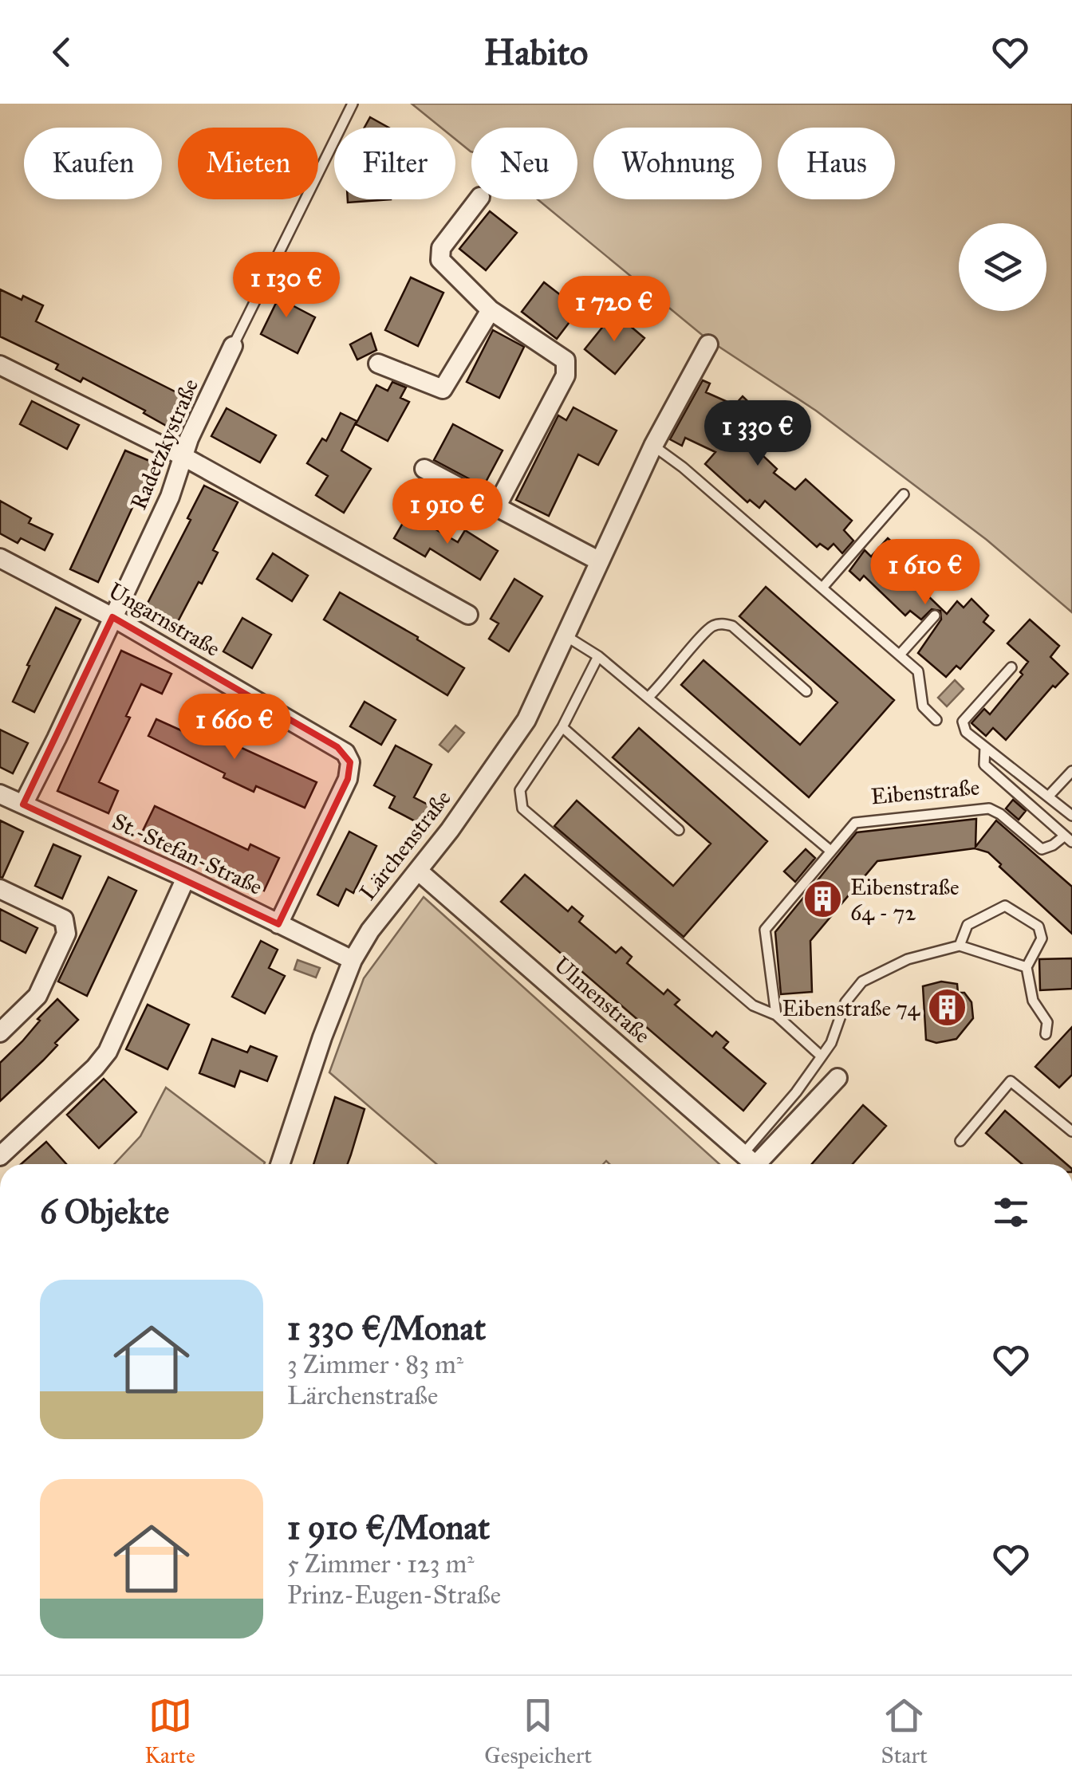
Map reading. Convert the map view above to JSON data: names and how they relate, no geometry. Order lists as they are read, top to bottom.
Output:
{
  "streets": {
    "street": [
      "Radetzkystraße",
      "Ungarnstraße",
      "Lärchenstraße",
      "St.-Stefan-Straße",
      "Ulmenstraße"
    ],
    "lane": ["Eibenstraße"]
  },
  "crossings": [
    ["Radetzkystraße", "Ungarnstraße"],
    ["Radetzkystraße", "St.-Stefan-Straße"],
    ["Ungarnstraße", "St.-Stefan-Straße"],
    ["Lärchenstraße", "St.-Stefan-Straße"],
    ["Lärchenstraße", "Ulmenstraße"]
  ],
  "places": {
    "building": ["Eibenstraße 64 - 72", "Eibenstraße 74"]
  },
  "page": {
    "header": "Habito",
    "chip": [
      "Kaufen",
      "Mieten",
      "Filter",
      "Neu",
      "Wohnung",
      "Haus"
    ],
    "price": [
      "1 130 €",
      "1 720 €",
      "1 330 €",
      "1 910 €",
      "1 610 €",
      "1 660 €"
    ],
    "heading": "6 Objekte",
    "list": [
      {
        "name": "1 330 €/Monat",
        "note": "3 Zimmer · 83 m² · Lärchenstraße"
      },
      {
        "name": "1 910 €/Monat",
        "note": "5 Zimmer · 123 m² · Prinz-Eugen-Straße"
      }
    ],
    "tabs": ["Karte", "Gespeichert", "Start"]
  }
}
